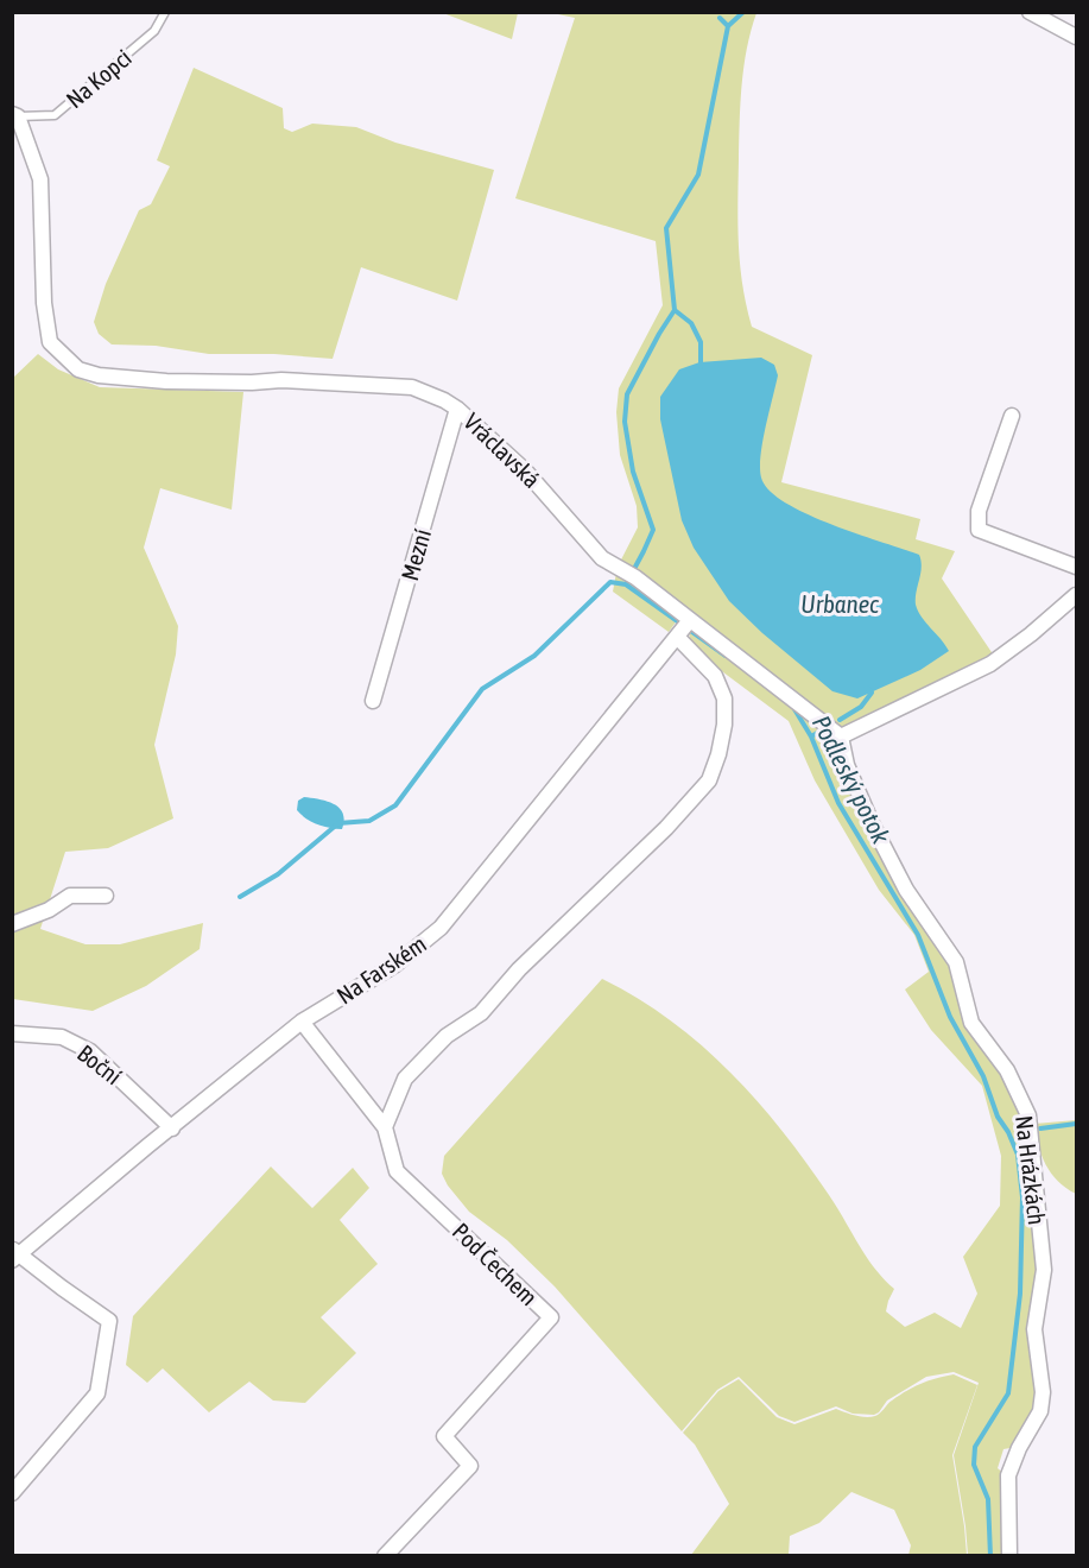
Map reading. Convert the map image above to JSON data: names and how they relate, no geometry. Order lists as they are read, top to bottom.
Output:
{
  "streets": {
    "street": [
      "Vráclavská",
      "Mezní",
      "Na Farském",
      "Boční",
      "Na Hrázkách",
      "Pod Čechem"
    ],
    "lane": ["Na Kopci"]
  },
  "crossings": [
    ["Na Kopci", "Vráclavská"],
    ["Vráclavská", "Mezní"],
    ["Vráclavská", "Na Farském"],
    ["Vráclavská", "Na Hrázkách"],
    ["Na Farském", "Boční"],
    ["Na Farském", "Pod Čechem"]
  ],
  "water": ["Urbanec", "Podleský potok"]
}
